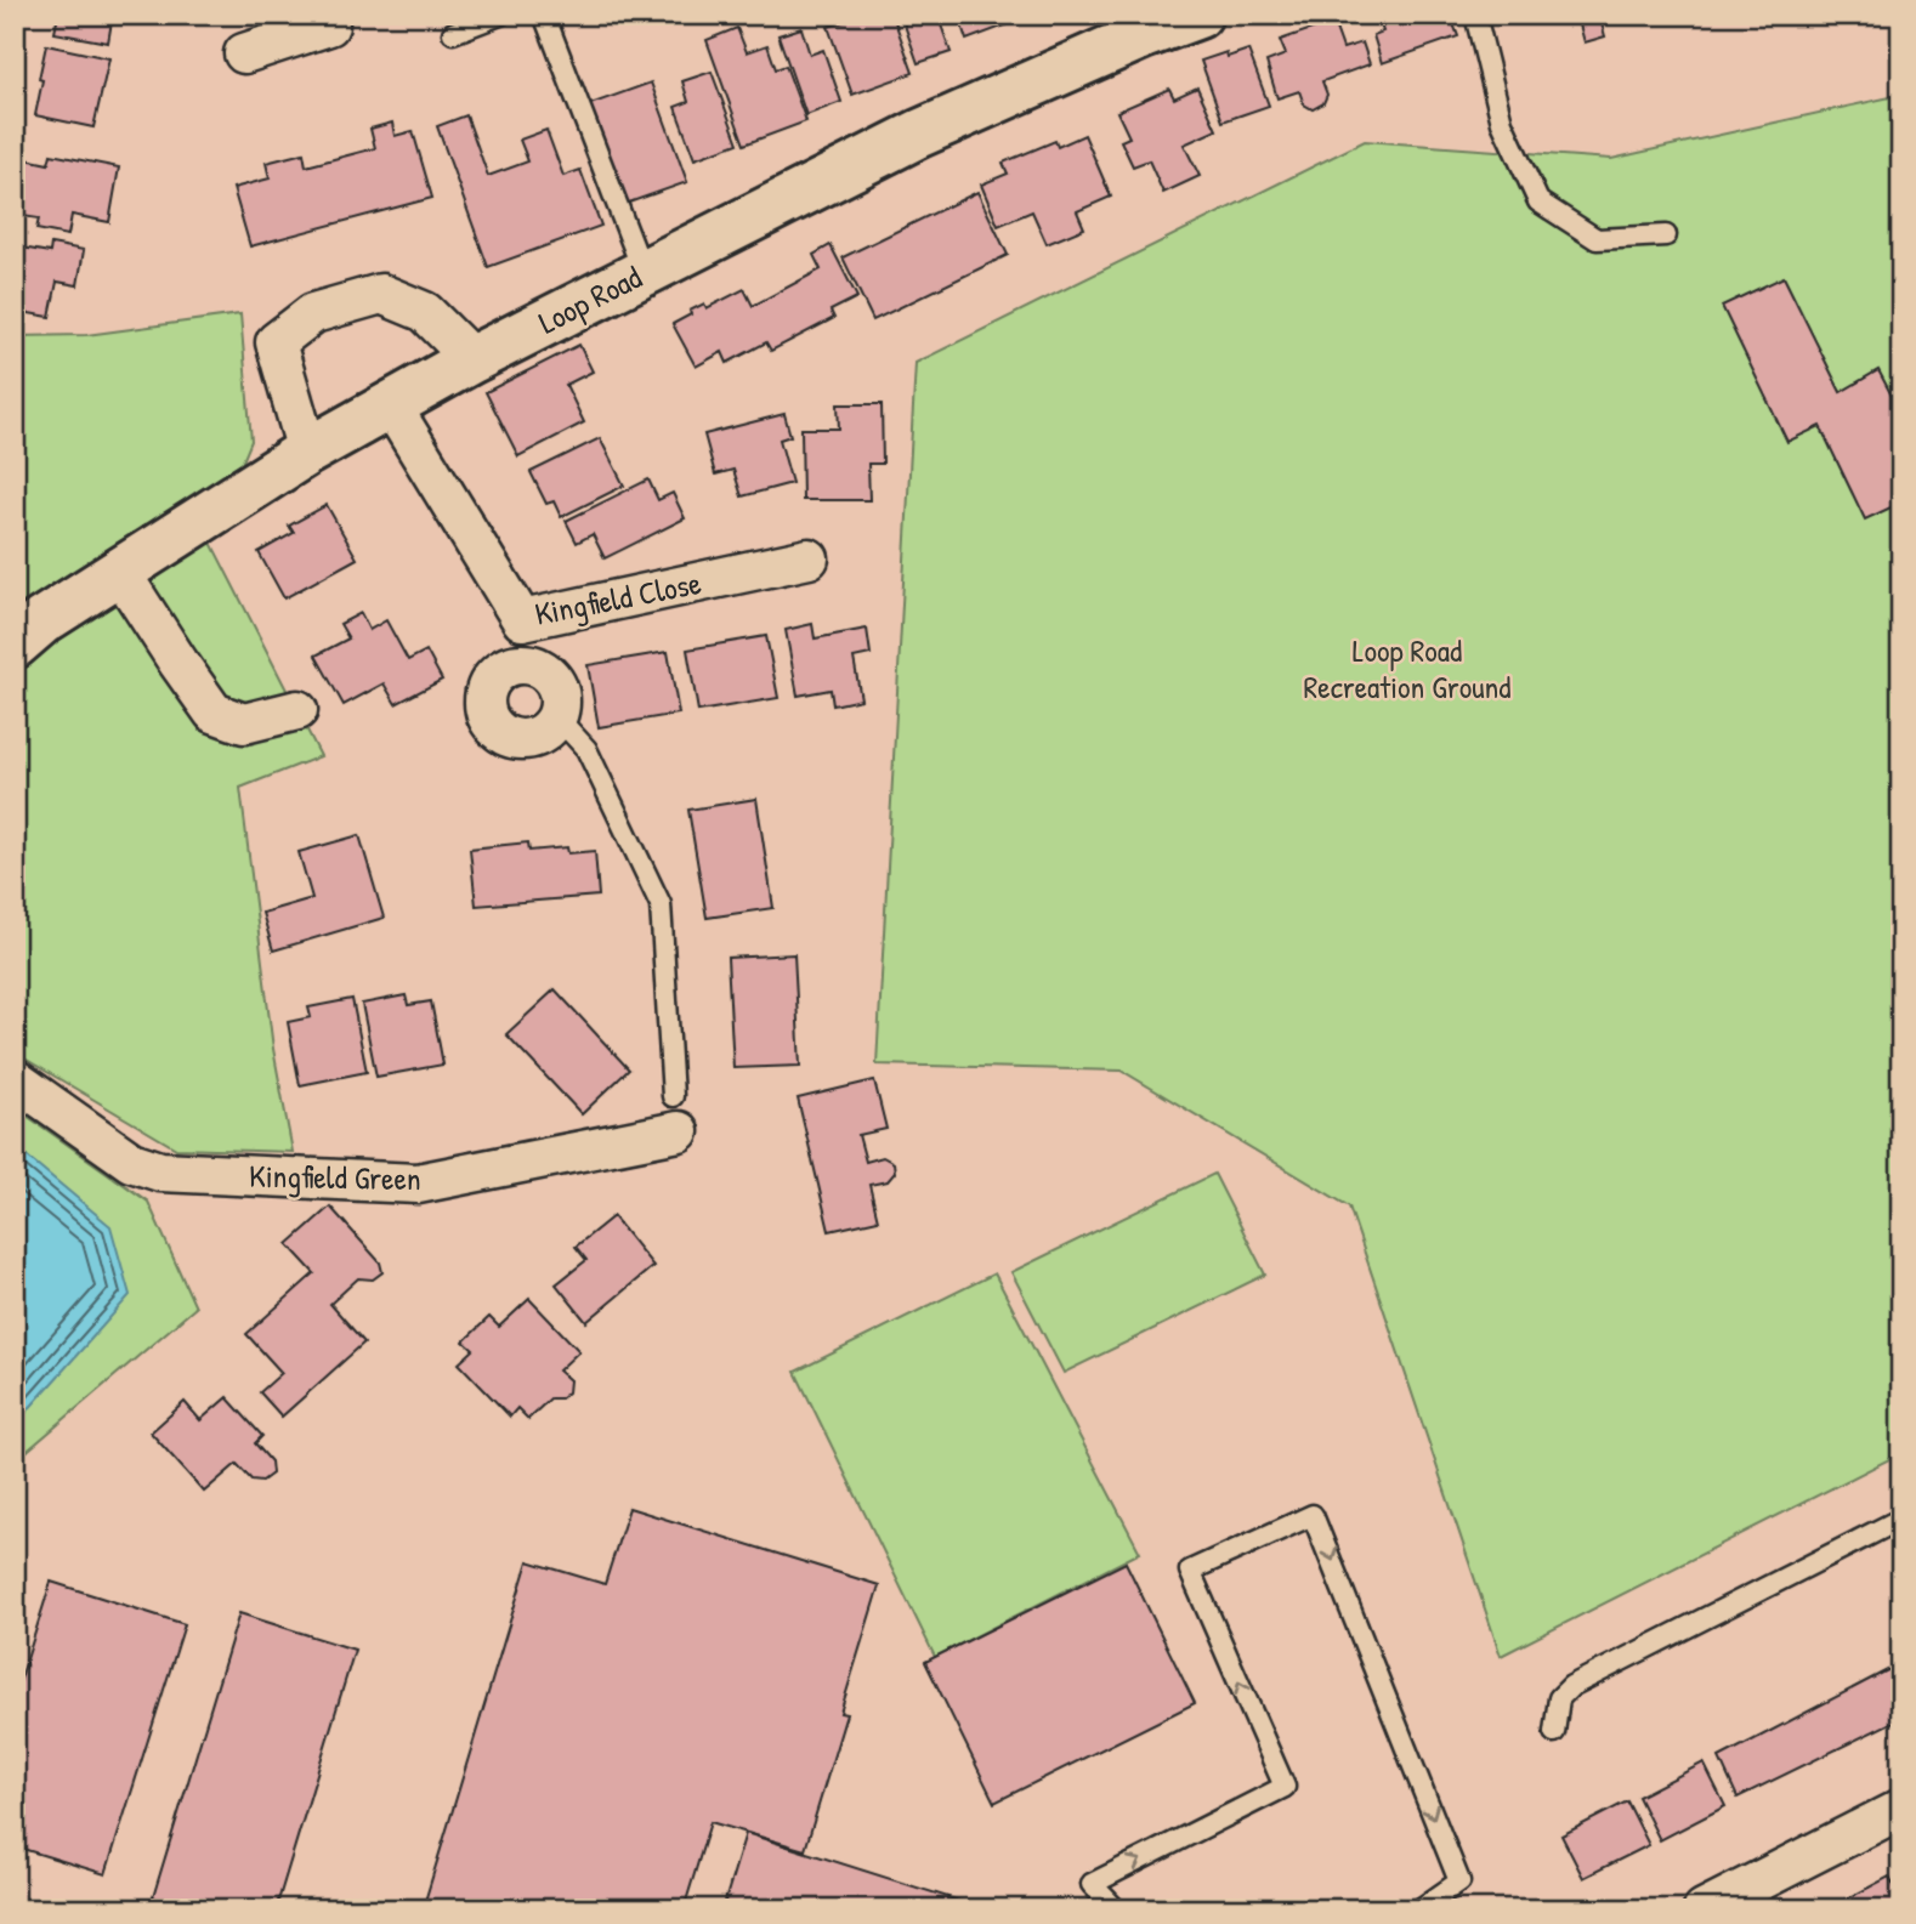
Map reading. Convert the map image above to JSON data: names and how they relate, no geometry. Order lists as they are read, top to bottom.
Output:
{
  "streets": {
    "main road": ["Loop Road"],
    "street": ["Kingfield Close", "Kingfield Green"]
  },
  "crossings": [
    ["Loop Road", "Kingfield Close"]
  ],
  "parks": ["Loop Road Recreation Ground"]
}
